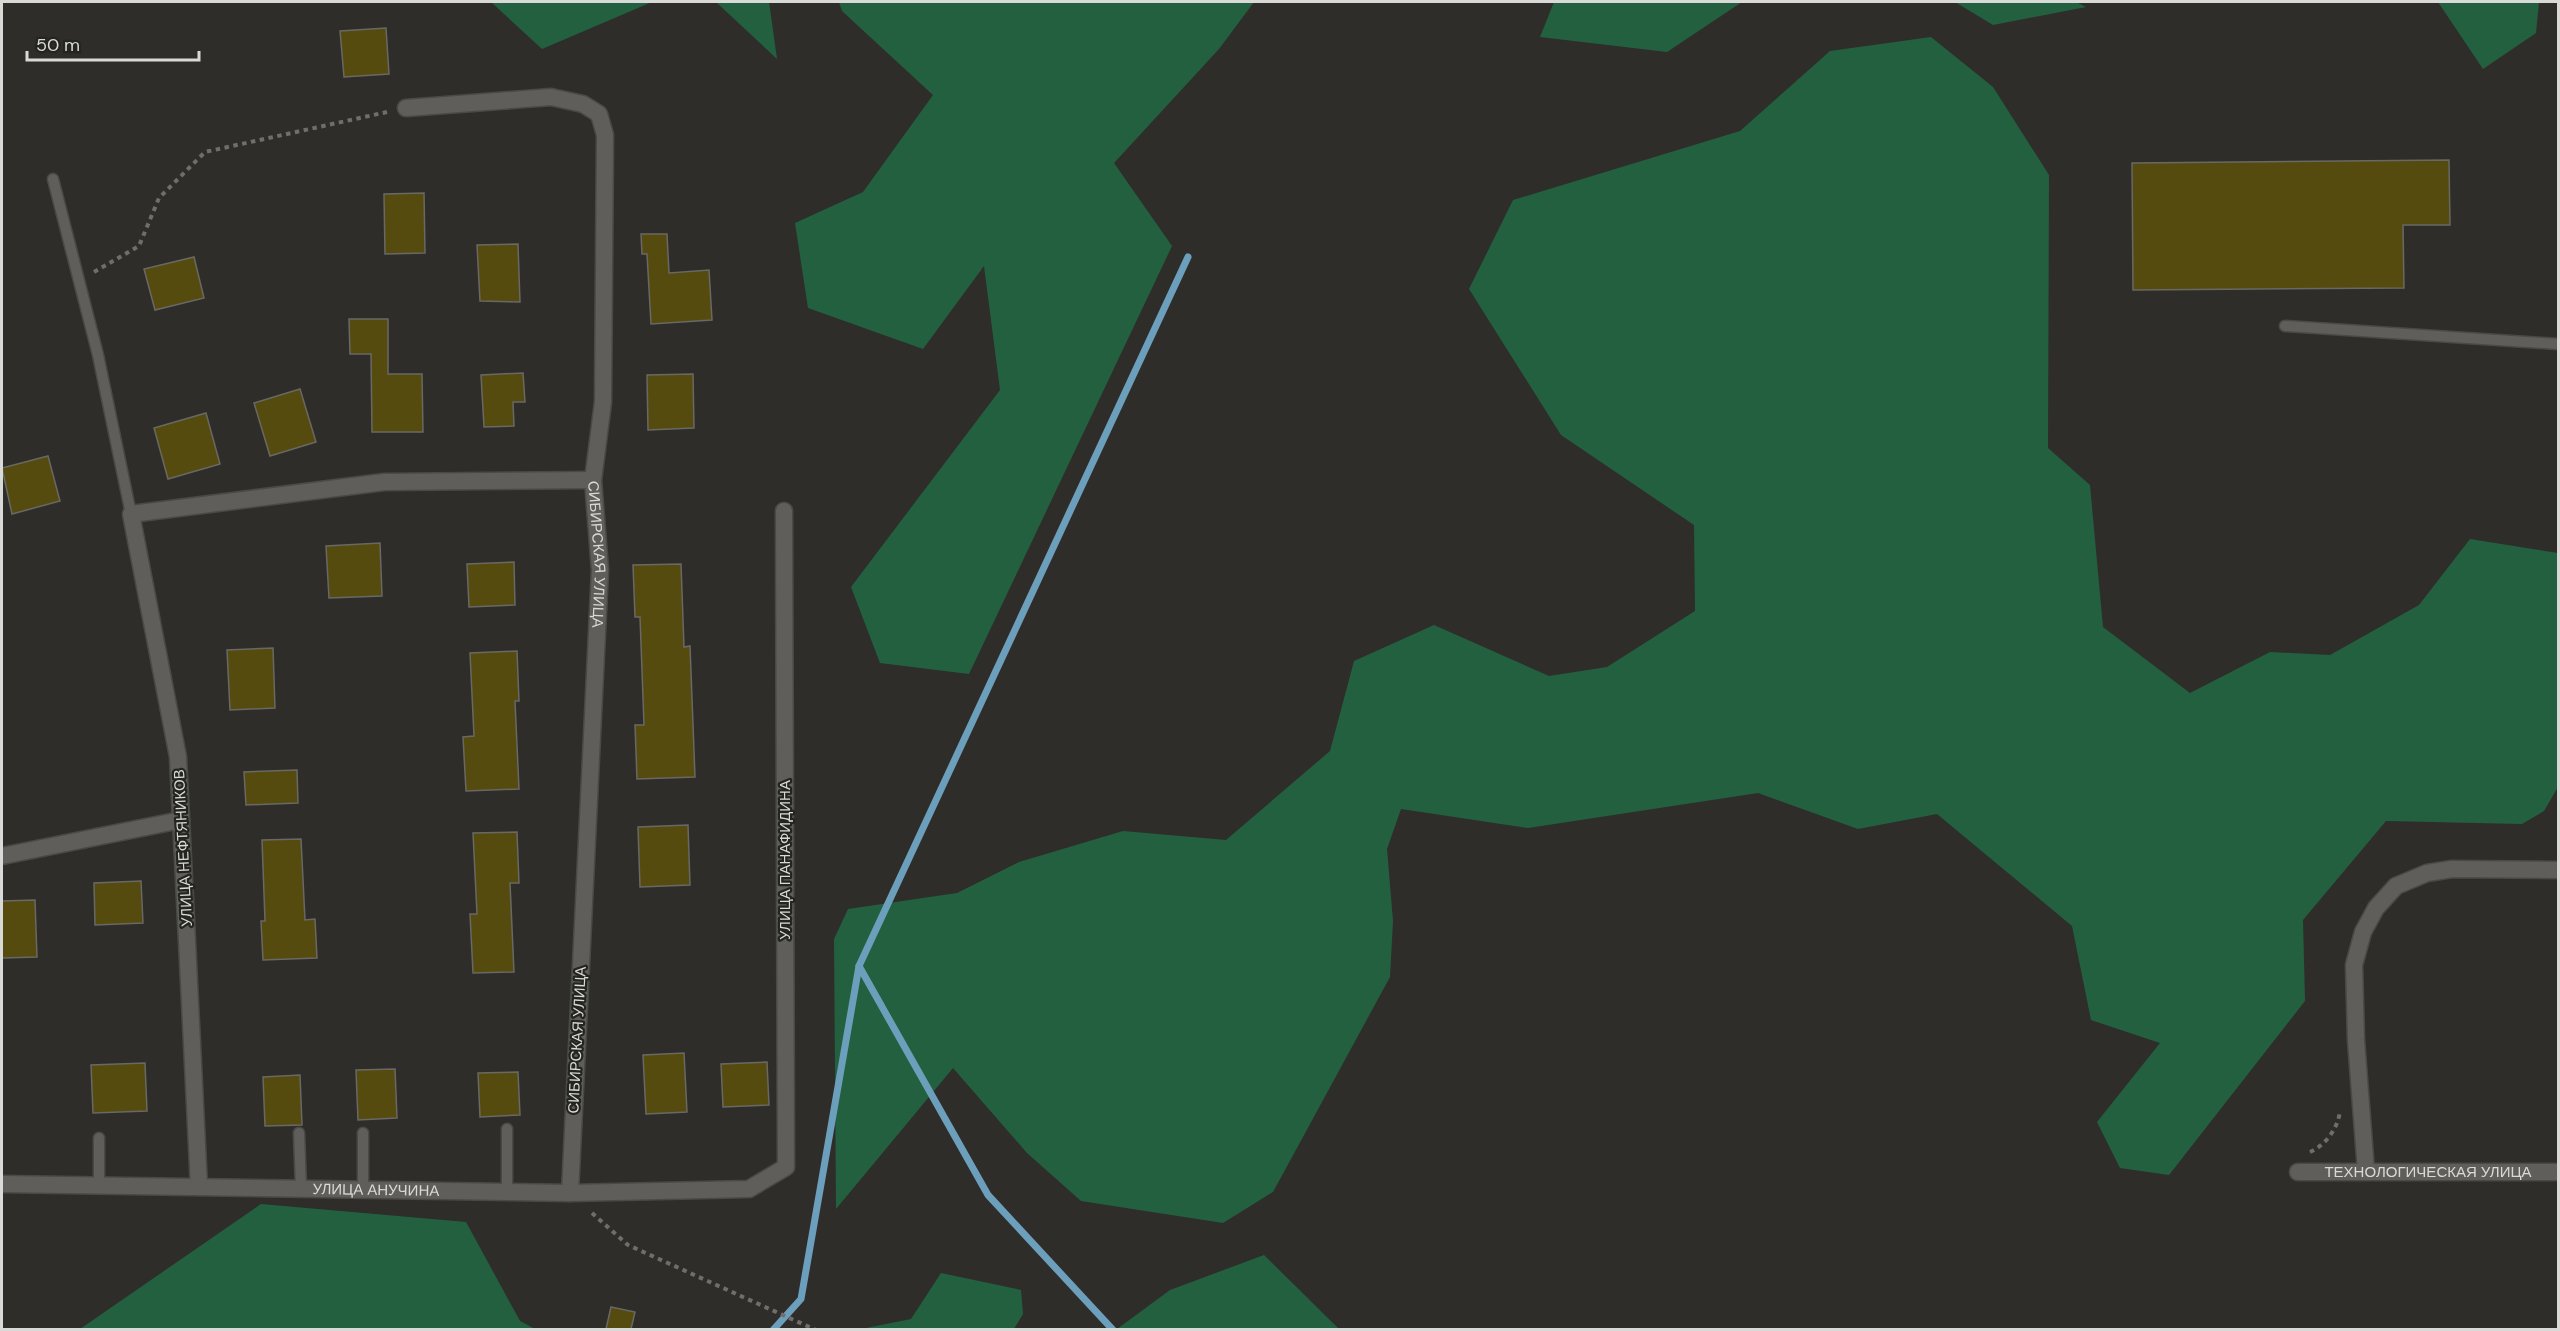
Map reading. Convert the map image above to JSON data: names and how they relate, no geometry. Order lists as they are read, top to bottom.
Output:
{
  "streets": {
    "street": [
      "СИБИРСКАЯ УЛИЦА",
      "УЛИЦА НЕФТЯНИКОВ",
      "УЛИЦА ПАНАФИДИНА",
      "ТЕХНОЛОГИЧЕСКАЯ УЛИЦА",
      "УЛИЦА АНУЧИНА"
    ]
  },
  "crossings": [
    ["СИБИРСКАЯ УЛИЦА", "УЛИЦА АНУЧИНА"],
    ["УЛИЦА НЕФТЯНИКОВ", "УЛИЦА АНУЧИНА"],
    ["УЛИЦА ПАНАФИДИНА", "УЛИЦА АНУЧИНА"]
  ],
  "scale_bar": "50 m"
}
